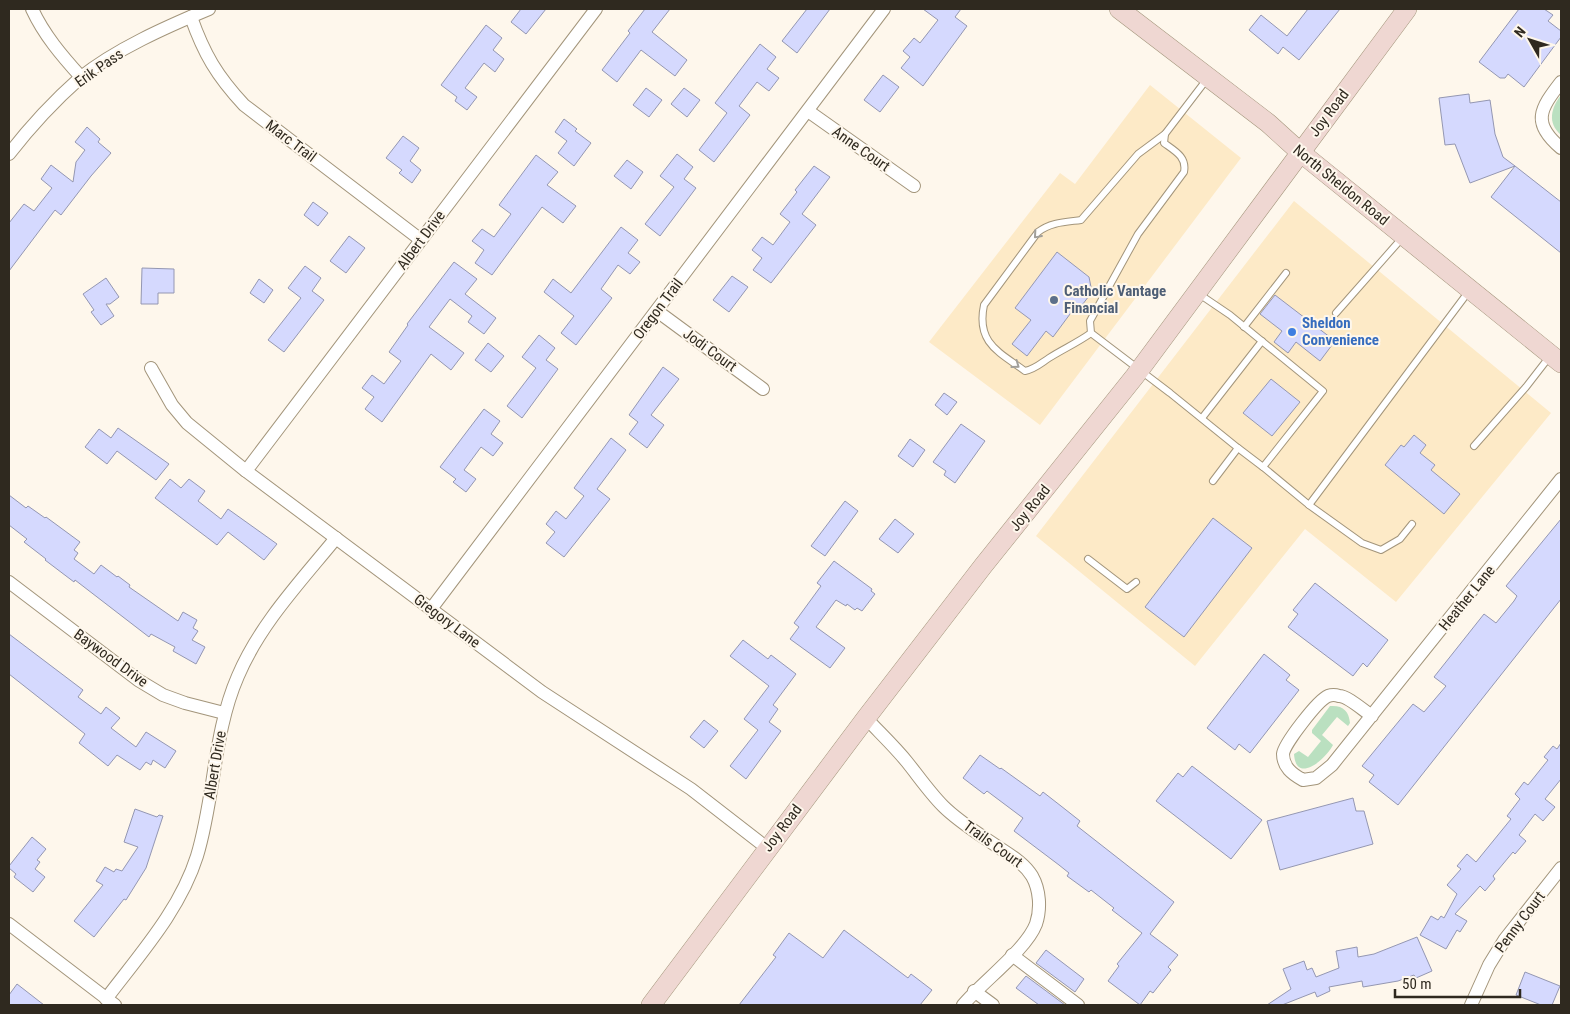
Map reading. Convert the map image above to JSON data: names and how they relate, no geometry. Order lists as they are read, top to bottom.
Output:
{
  "streets": {
    "street": [
      "Erik Pass",
      "Joy Road",
      "Marc Trail",
      "Anne Court",
      "North Sheldon Road",
      "Albert Drive",
      "Oregon Trail",
      "Jodi Court",
      "Heather Lane",
      "Gregory Lane",
      "Baywood Drive",
      "Trails Court",
      "Penny Court"
    ]
  },
  "crossings": [
    ["Erik Pass", "Marc Trail"],
    ["Joy Road", "North Sheldon Road"],
    ["Joy Road", "Gregory Lane"],
    ["Joy Road", "Trails Court"],
    ["Marc Trail", "Albert Drive"],
    ["Anne Court", "Oregon Trail"],
    ["Albert Drive", "Gregory Lane"],
    ["Albert Drive", "Baywood Drive"],
    ["Oregon Trail", "Jodi Court"],
    ["Oregon Trail", "Gregory Lane"]
  ],
  "places": ["Catholic Vantage Financial", "Sheldon Convenience"],
  "scale_bar": "50 m",
  "north": "top left"
}
